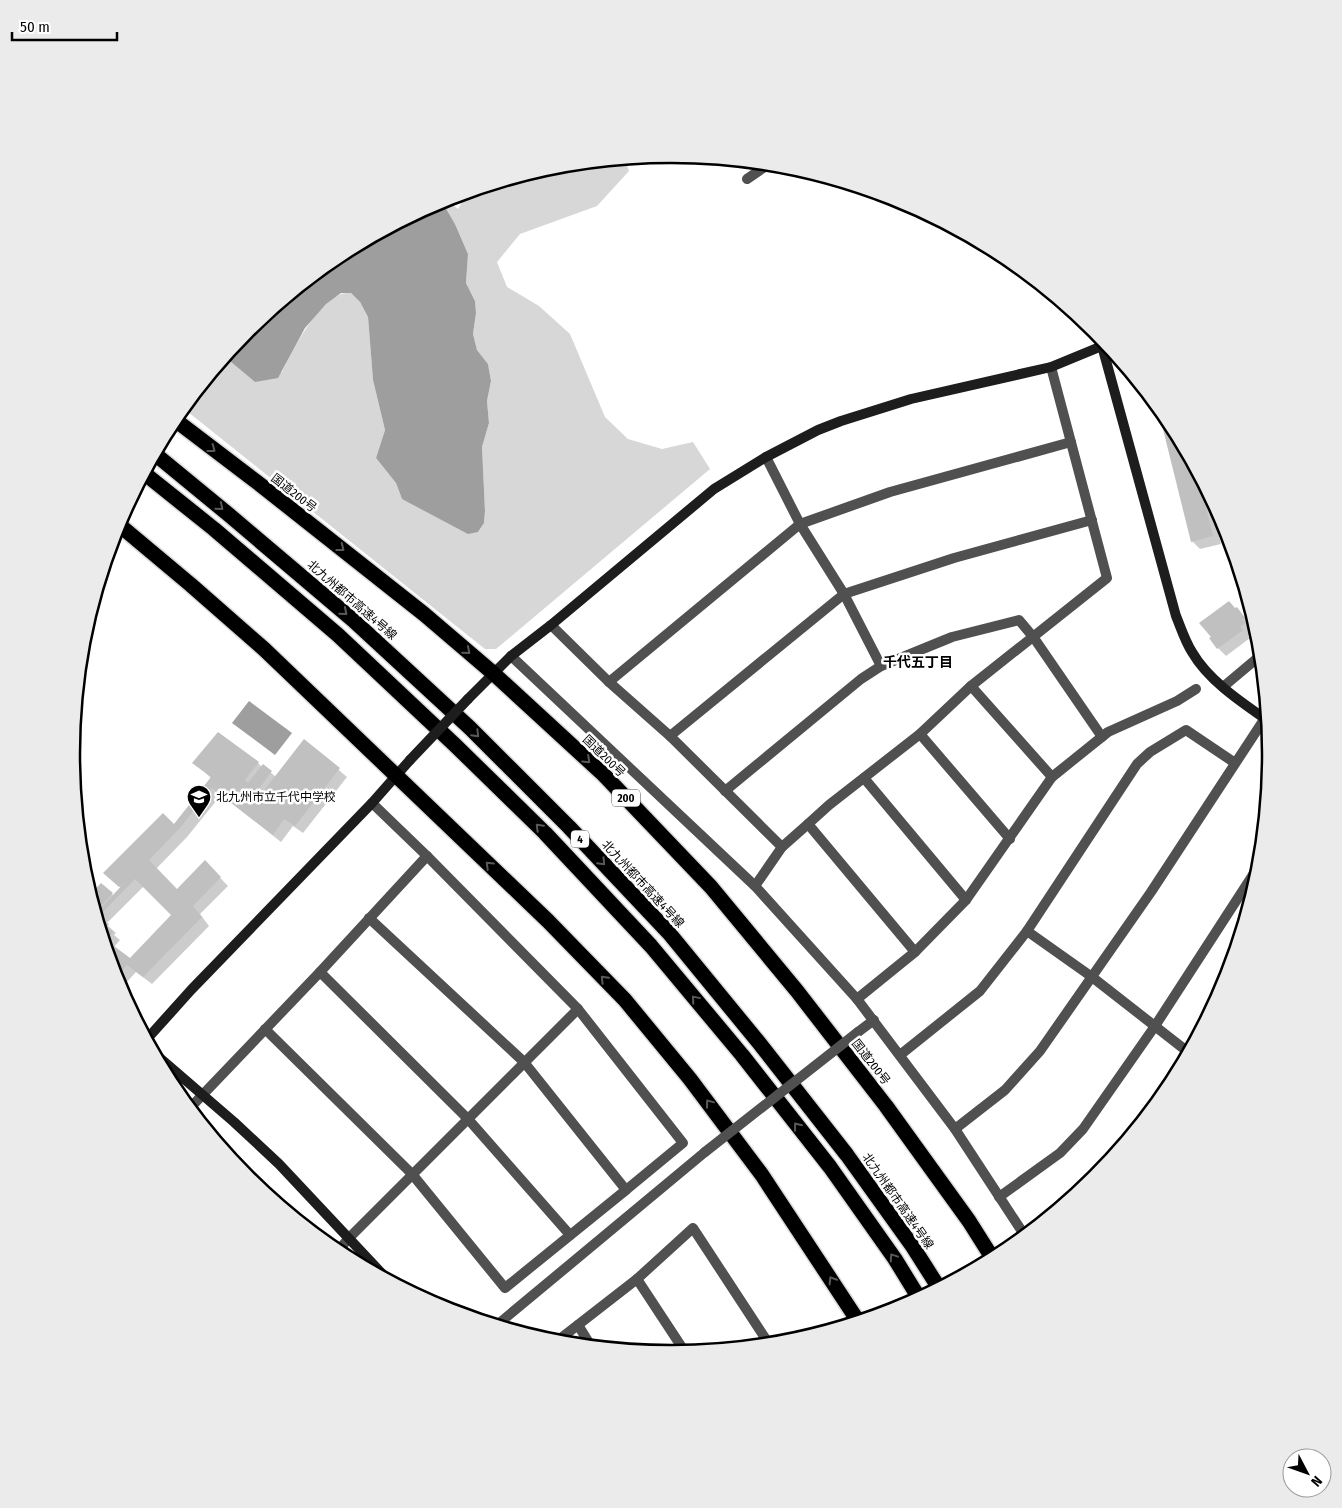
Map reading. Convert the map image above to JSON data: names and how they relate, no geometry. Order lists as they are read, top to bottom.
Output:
{
  "streets": {
    "highway": [
      "国道200号",
      "北九州都市高速4号線",
      "200",
      "4"
    ]
  },
  "districts": ["千代五丁目"],
  "places": {
    "school or university": ["北九州市立千代中学校"]
  },
  "scale_bar": "50 m",
  "north": "bottom right"
}
